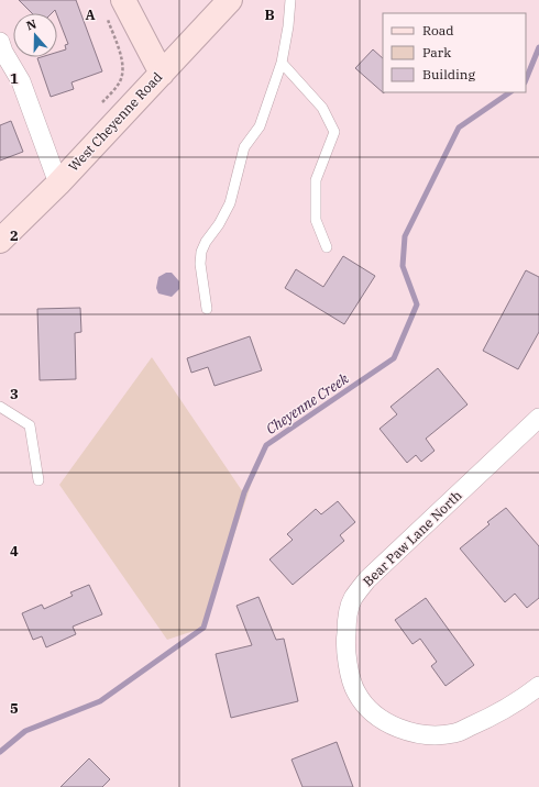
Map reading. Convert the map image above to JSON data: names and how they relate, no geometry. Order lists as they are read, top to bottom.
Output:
{
  "streets": {
    "main road": ["West Cheyenne Road"],
    "street": ["Bear Paw Lane North"]
  },
  "water": ["Cheyenne Creek"],
  "legend": ["Road", "Park", "Building"],
  "north": "top",
  "grid": {
    "columns": ["A", "B"],
    "rows": [
      "1",
      "2",
      "3",
      "4",
      "5"
    ]
  }
}
